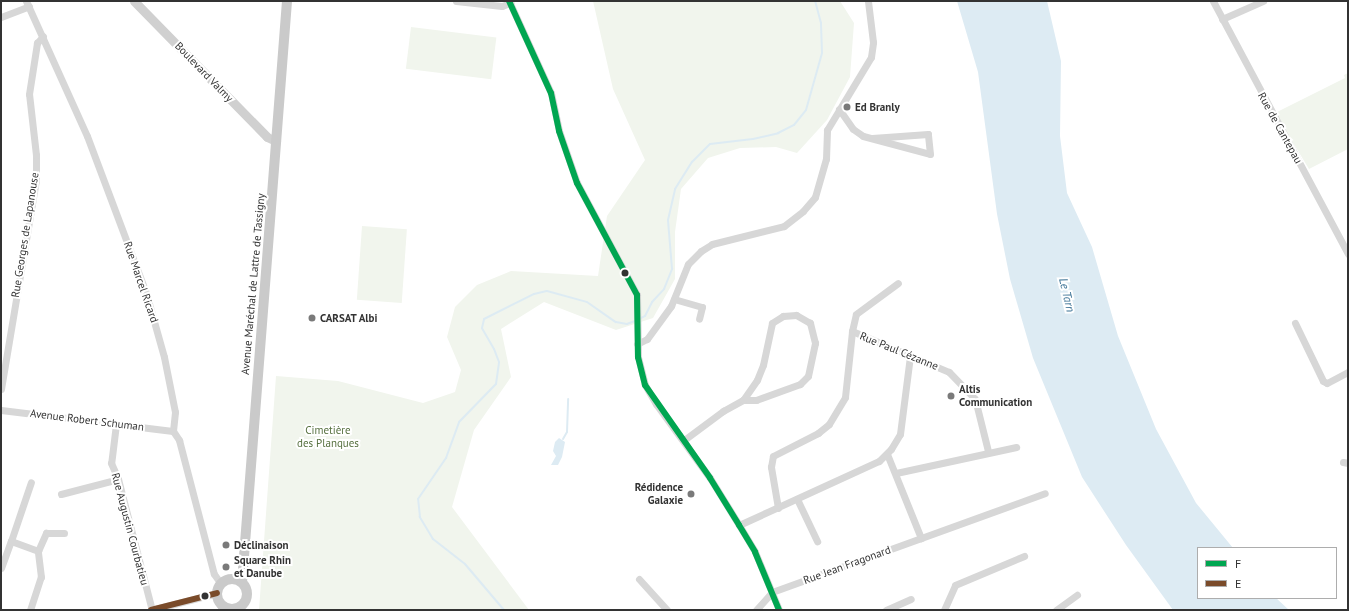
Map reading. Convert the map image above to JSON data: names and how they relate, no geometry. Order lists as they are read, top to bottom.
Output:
{
  "streets": {
    "main road": ["Boulevard Valmy", "Avenue Maréchal de Lattre de Tassigny"],
    "street": [
      "Rue de Cantepau",
      "Rue Georges de Lapanouse",
      "Rue Marcel Ricard",
      "Rue Paul Cézanne",
      "Avenue Robert Schuman",
      "Rue Augustin Courbatieu",
      "Rue Jean Fragonard"
    ]
  },
  "crossings": [
    ["Boulevard Valmy", "Avenue Maréchal de Lattre de Tassigny"],
    ["Rue Georges de Lapanouse", "Rue Marcel Ricard"],
    ["Rue Marcel Ricard", "Avenue Robert Schuman"],
    ["Avenue Robert Schuman", "Rue Augustin Courbatieu"]
  ],
  "water": ["Le Tarn"],
  "parks": ["Cimetière des Planques"],
  "places": [
    "Ed Branly",
    "CARSAT Albi",
    "Altis Communication",
    "Rédidence Galaxie",
    "Déclinaison",
    "Square Rhin et Danube"
  ],
  "lines": ["transit line F", "transit line E"],
  "legend": ["F", "E"]
}
